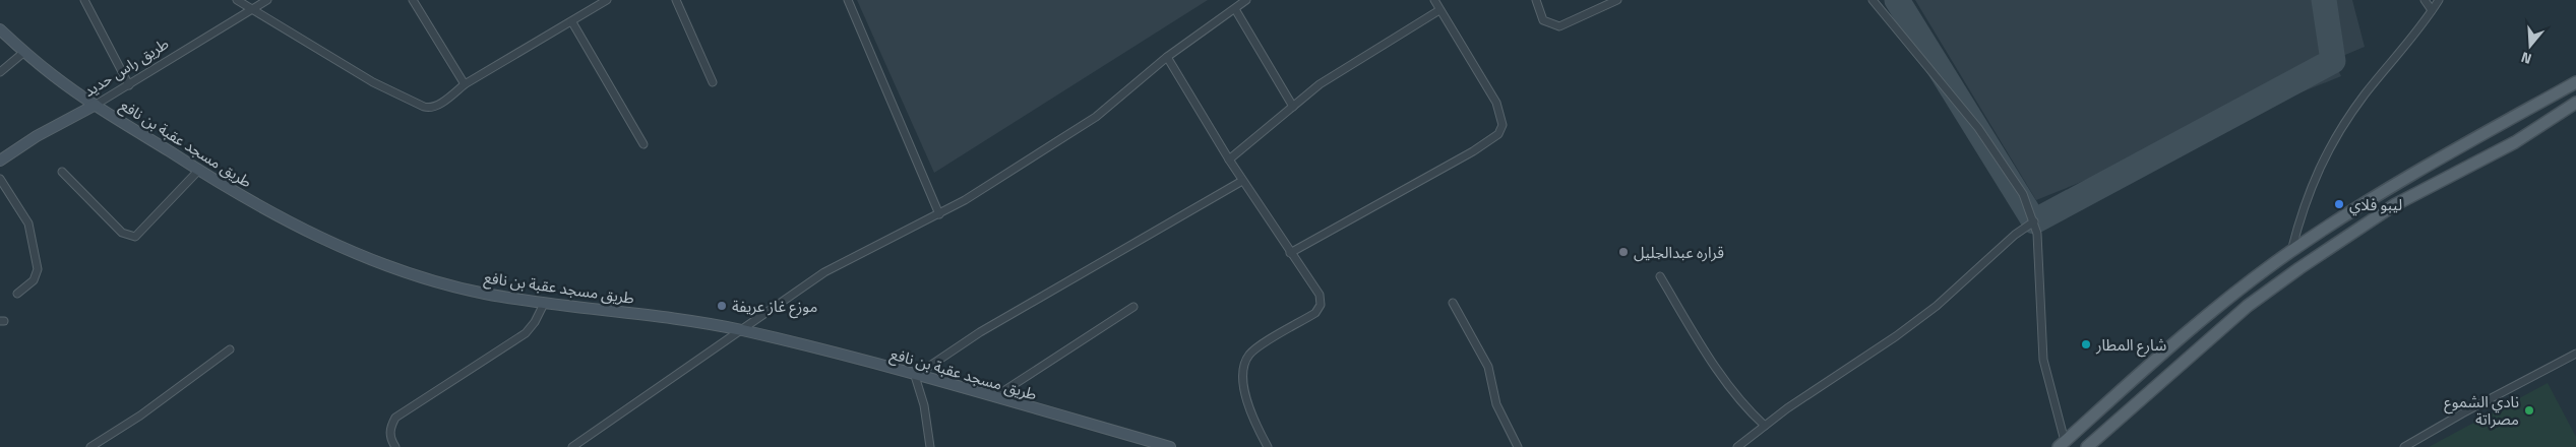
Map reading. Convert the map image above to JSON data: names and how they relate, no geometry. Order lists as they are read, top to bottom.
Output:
{
  "streets": {
    "street": ["طريق راس حديد", "طريق مسجد عقبة بن نافع"]
  },
  "crossings": [
    ["طريق راس حديد", "طريق مسجد عقبة بن نافع"]
  ],
  "places": [
    "ليبو فلاي",
    "قراره عبدالجليل",
    "موزع غاز عريفة",
    "شارع المطار",
    "نادي الشموع مصراتة"
  ],
  "north": "bottom"
}
